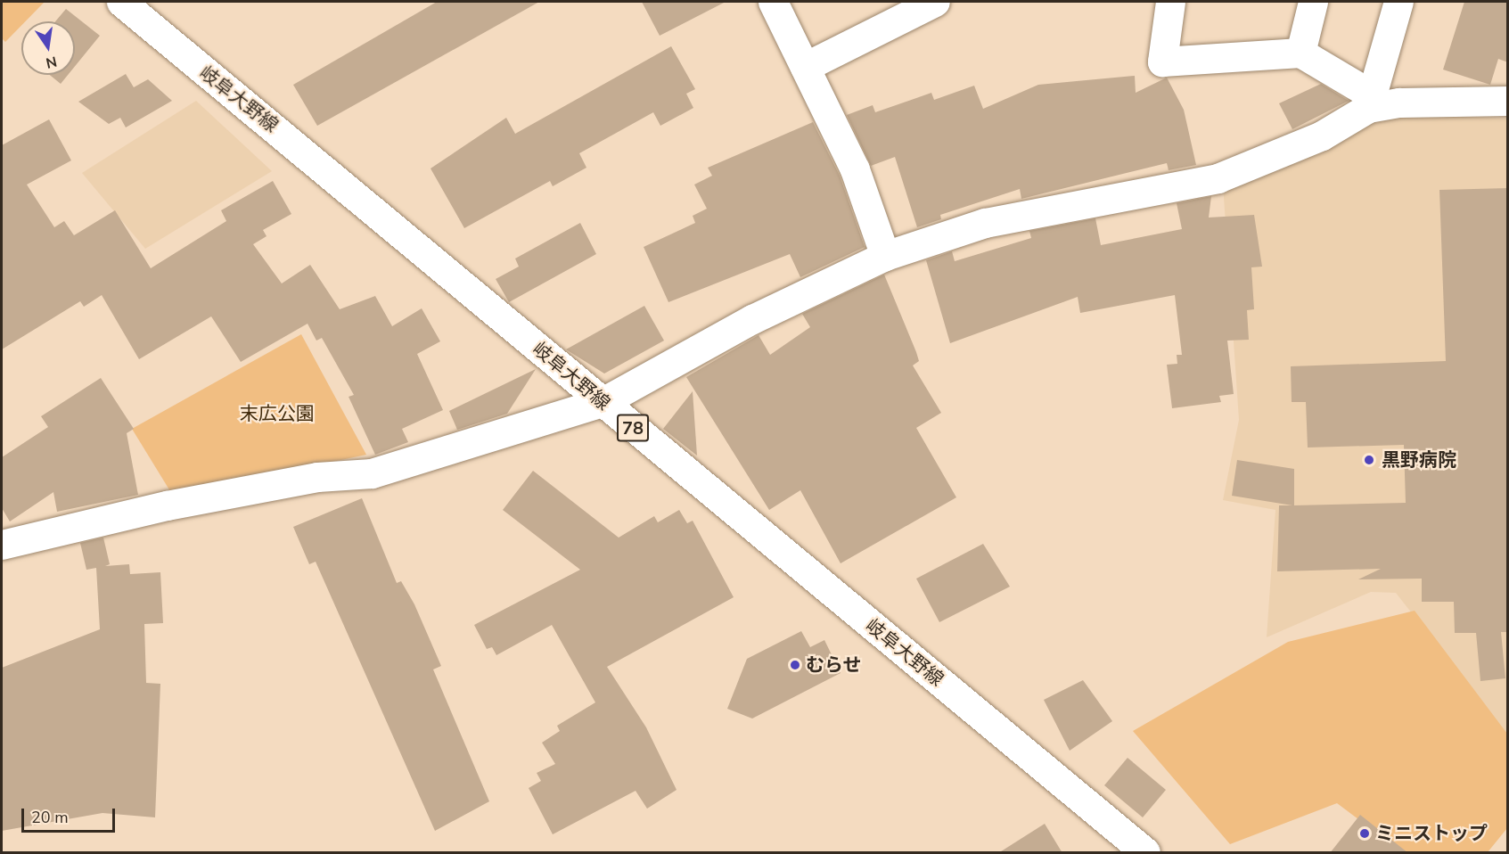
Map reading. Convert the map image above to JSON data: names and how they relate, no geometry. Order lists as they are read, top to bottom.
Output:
{
  "streets": {
    "street": ["岐阜大野線", "78"]
  },
  "parks": ["末広公園"],
  "places": ["黒野病院", "むらせ", "ミニストップ"],
  "scale_bar": "20 m",
  "north": "bottom"
}
